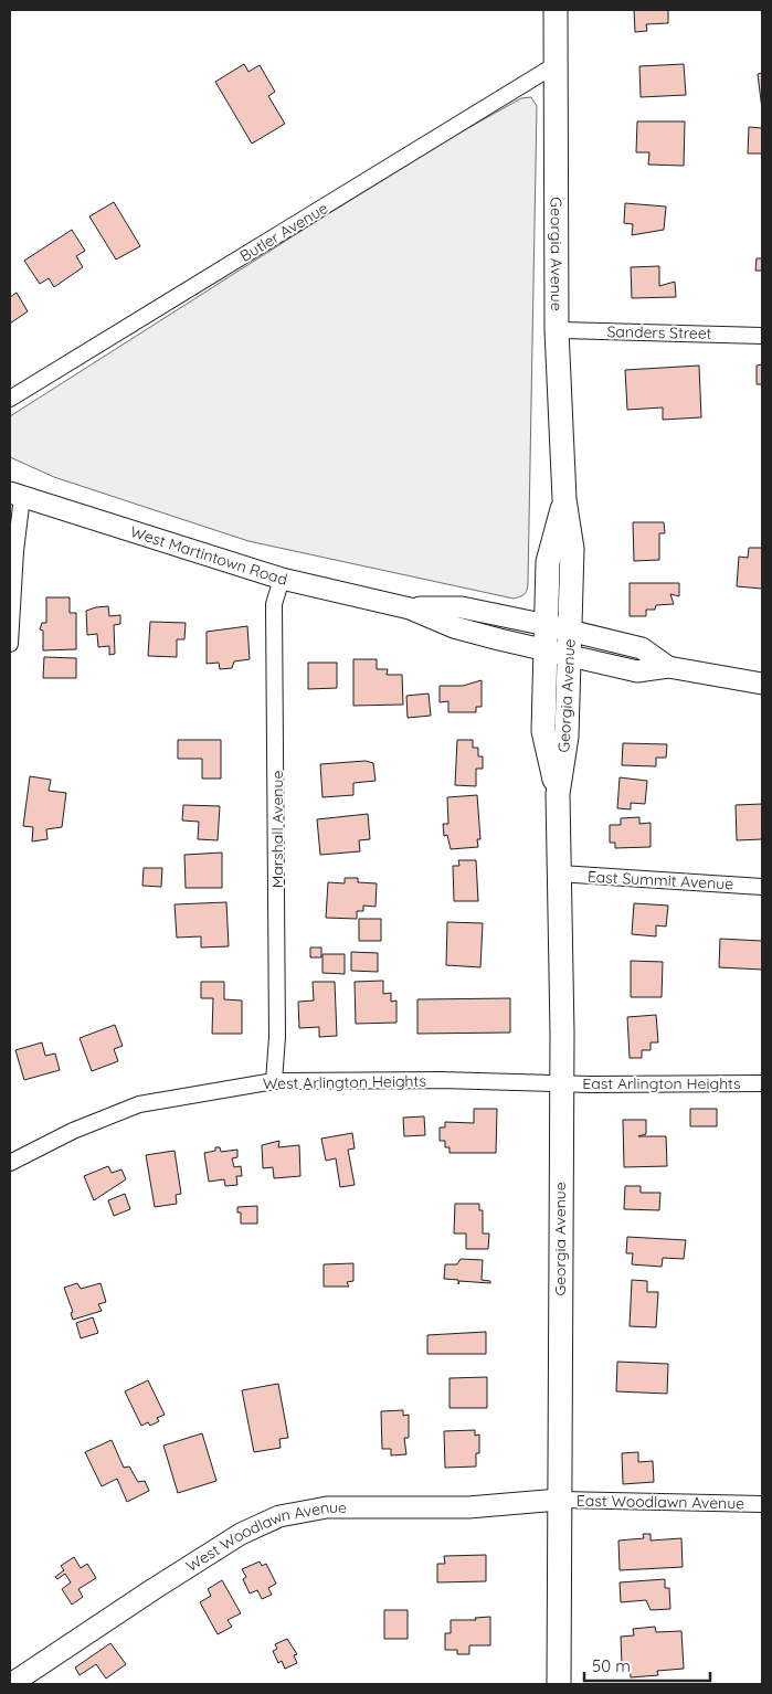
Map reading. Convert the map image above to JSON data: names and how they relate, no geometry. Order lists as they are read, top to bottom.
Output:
{
  "streets": {
    "main road": ["Georgia Avenue", "West Martintown Road", "West Woodlawn Avenue"],
    "street": [
      "Butler Avenue",
      "Sanders Street",
      "Marshall Avenue",
      "East Summit Avenue",
      "West Arlington Heights",
      "East Arlington Heights",
      "East Woodlawn Avenue"
    ]
  },
  "crossings": [
    ["Butler Avenue", "Georgia Avenue"],
    ["Georgia Avenue", "Sanders Street"],
    ["Georgia Avenue", "West Martintown Road"],
    ["Georgia Avenue", "East Summit Avenue"],
    ["Georgia Avenue", "West Arlington Heights"],
    ["Georgia Avenue", "East Arlington Heights"],
    ["Georgia Avenue", "East Woodlawn Avenue"],
    ["Georgia Avenue", "West Woodlawn Avenue"],
    ["West Martintown Road", "Marshall Avenue"],
    ["Marshall Avenue", "West Arlington Heights"],
    ["West Arlington Heights", "East Arlington Heights"],
    ["East Woodlawn Avenue", "West Woodlawn Avenue"]
  ],
  "scale_bar": "50 m"
}
